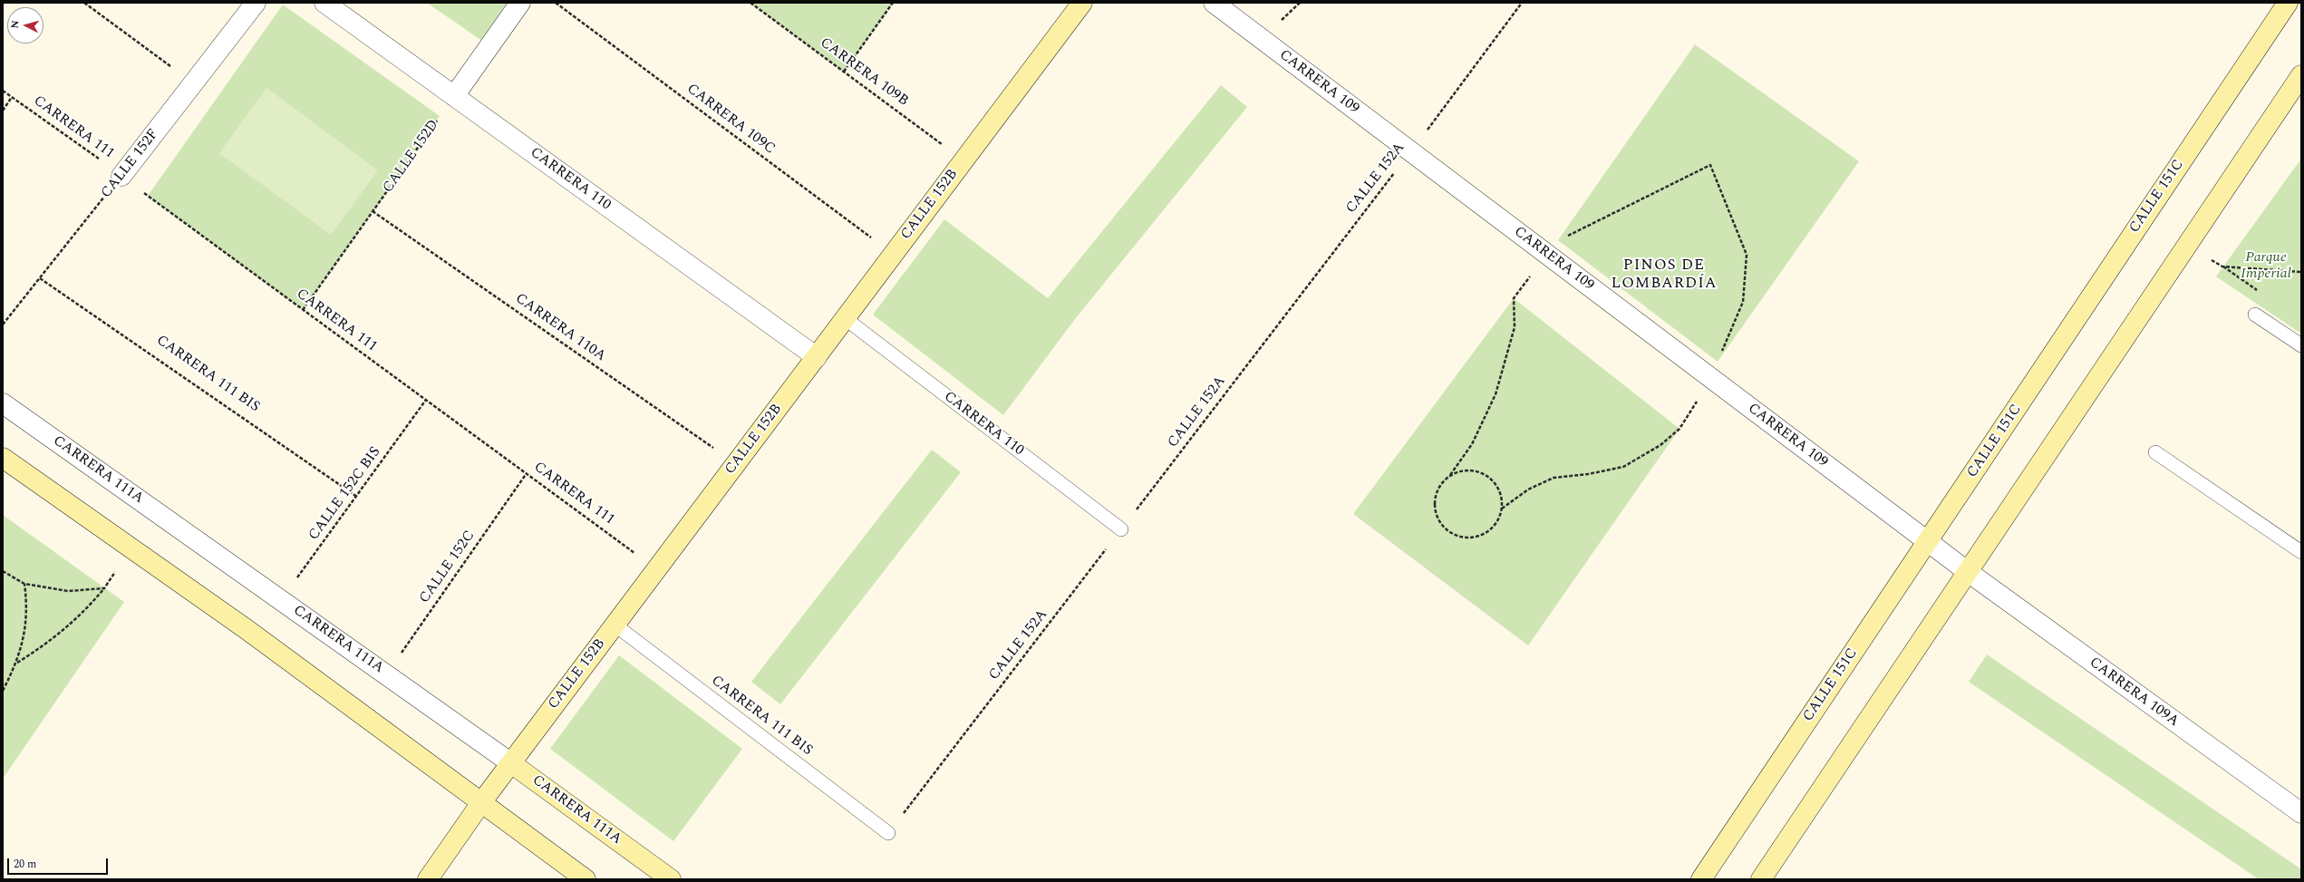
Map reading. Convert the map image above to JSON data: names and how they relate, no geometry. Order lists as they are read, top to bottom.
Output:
{
  "streets": {
    "street": [
      "CARRERA 109",
      "CALLE 152F",
      "CARRERA 110",
      "CALLE 151C",
      "CALLE 152B",
      "CARRERA 111A",
      "CARRERA 109A"
    ],
    "lane": ["CARRERA 111 BIS"],
    "path": [
      "CARRERA 109B",
      "CARRERA 109C",
      "CARRERA 111",
      "CALLE 152D",
      "CALLE 152A",
      "CARRERA 110A",
      "CALLE 152C BIS",
      "CALLE 152C"
    ]
  },
  "crossings": [
    ["CARRERA 109B", "CALLE 152B"],
    ["CARRERA 109", "CALLE 152A"],
    ["CARRERA 109", "CALLE 151C"],
    ["CARRERA 109", "CARRERA 109A"],
    ["CARRERA 109C", "CALLE 152B"],
    ["CARRERA 111", "CALLE 152D"],
    ["CARRERA 111", "CALLE 152F"],
    ["CARRERA 111", "CALLE 152B"],
    ["CARRERA 111", "CALLE 152C BIS"],
    ["CARRERA 111", "CALLE 152C"],
    ["CALLE 152D", "CARRERA 110"],
    ["CALLE 152D", "CARRERA 110A"],
    ["CALLE 152F", "CARRERA 111 BIS"],
    ["CALLE 152A", "CARRERA 110"],
    ["CALLE 152A", "CARRERA 111 BIS"],
    ["CARRERA 110", "CALLE 152B"],
    ["CALLE 152B", "CARRERA 110A"],
    ["CALLE 152B", "CARRERA 111 BIS"],
    ["CALLE 152B", "CARRERA 111A"],
    ["CARRERA 111 BIS", "CALLE 152C BIS"],
    ["CARRERA 111A", "CALLE 152C BIS"],
    ["CARRERA 111A", "CALLE 152C"]
  ],
  "districts": ["PINOS DE LOMBARDÍA"],
  "parks": ["Parque Imperial"],
  "scale_bar": "20 m",
  "north": "left"
}
